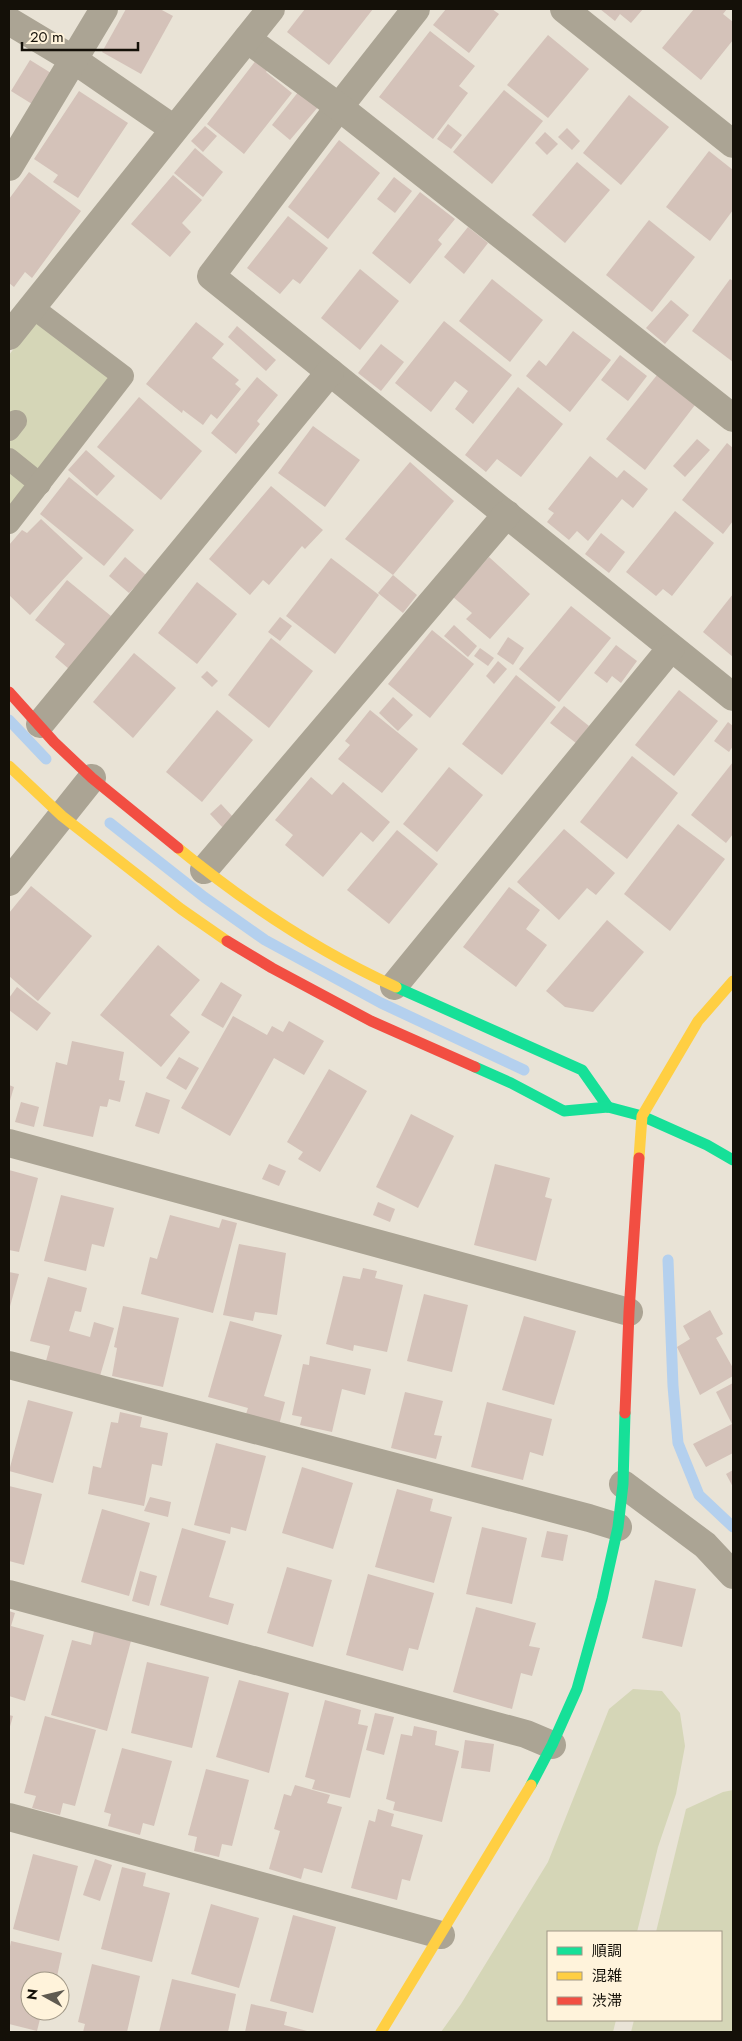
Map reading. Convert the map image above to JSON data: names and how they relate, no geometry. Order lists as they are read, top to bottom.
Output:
{
  "legend": ["順調", "混雑", "渋滞"],
  "scale_bar": "20 m",
  "north": "left"
}
